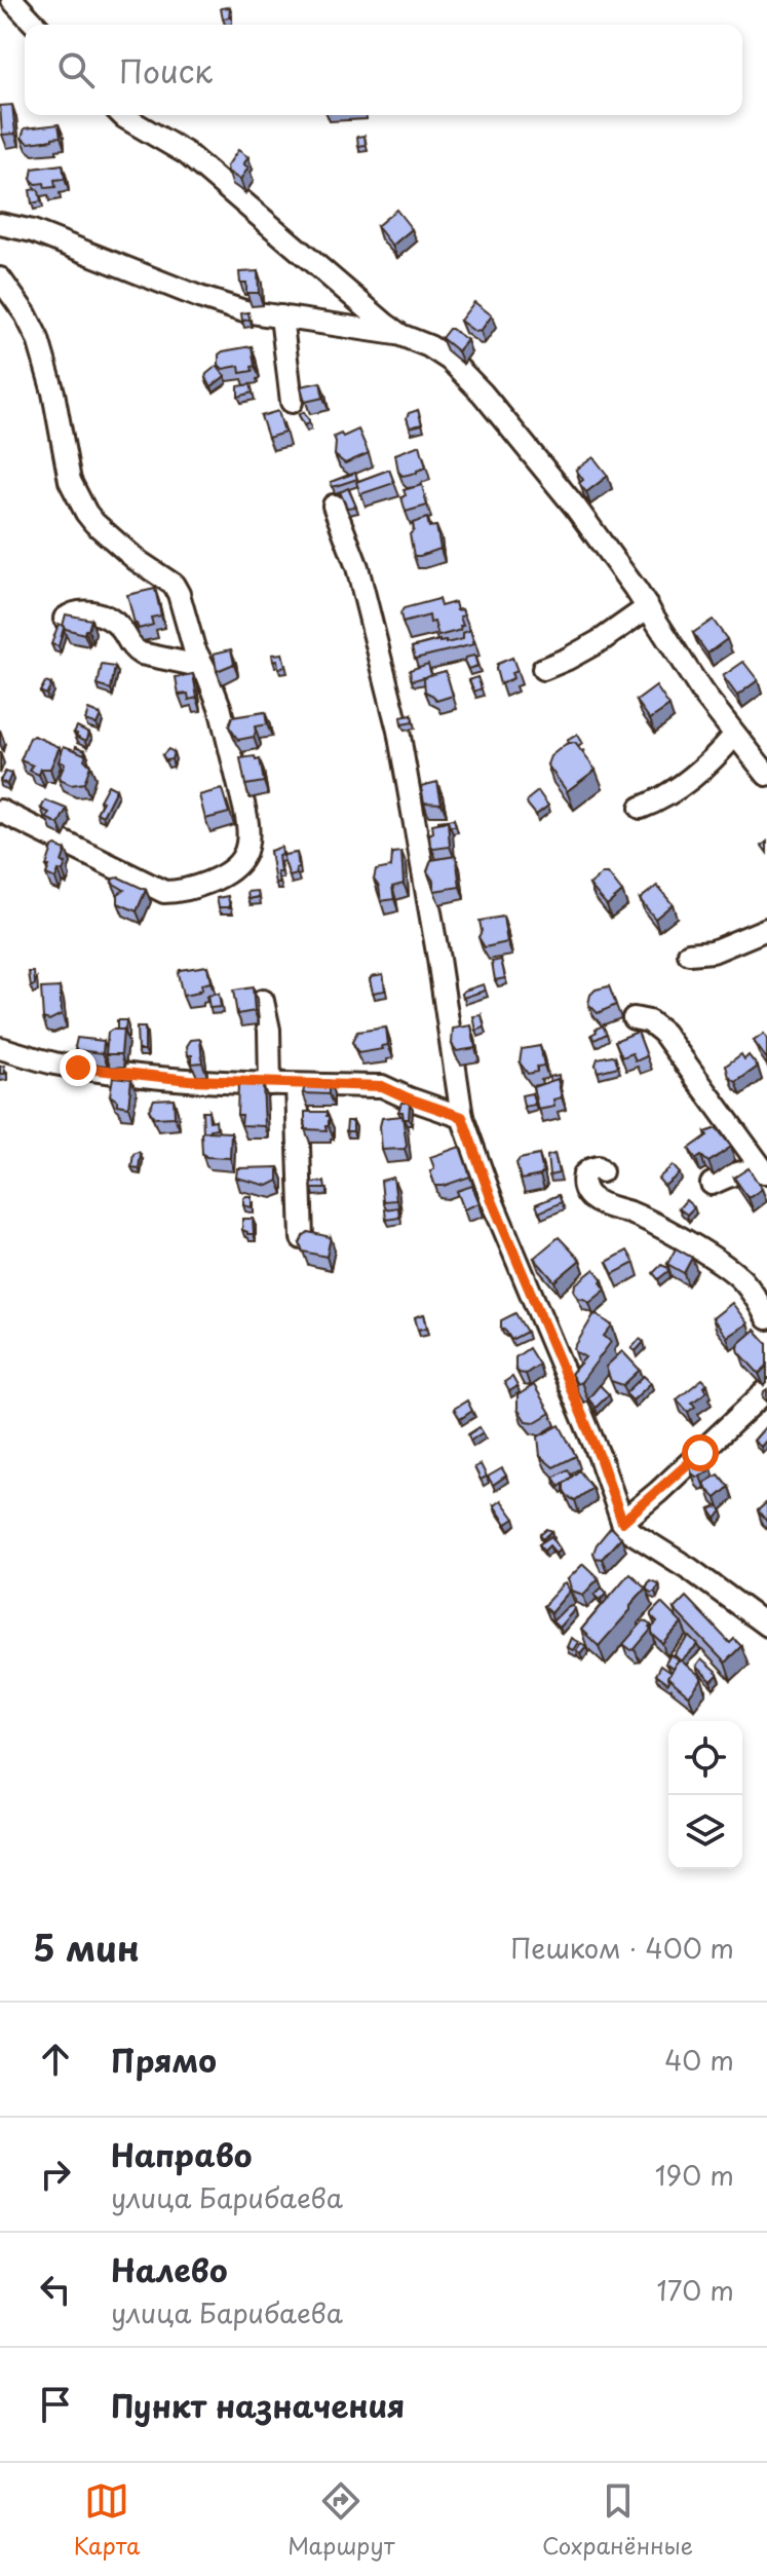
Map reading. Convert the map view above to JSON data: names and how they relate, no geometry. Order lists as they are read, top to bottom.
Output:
{
  "page": {
    "search": "Поиск",
    "heading": ["5 мин", "Пешком · 400 m"],
    "list": [
      ["Прямо", "40 m"],
      ["Направо", "улица Барибаева", "190 m"],
      ["Налево", "улица Барибаева", "170 m"],
      "Пункт назначения"
    ],
    "nav": ["Карта", "Маршрут", "Сохранённые"]
  }
}
